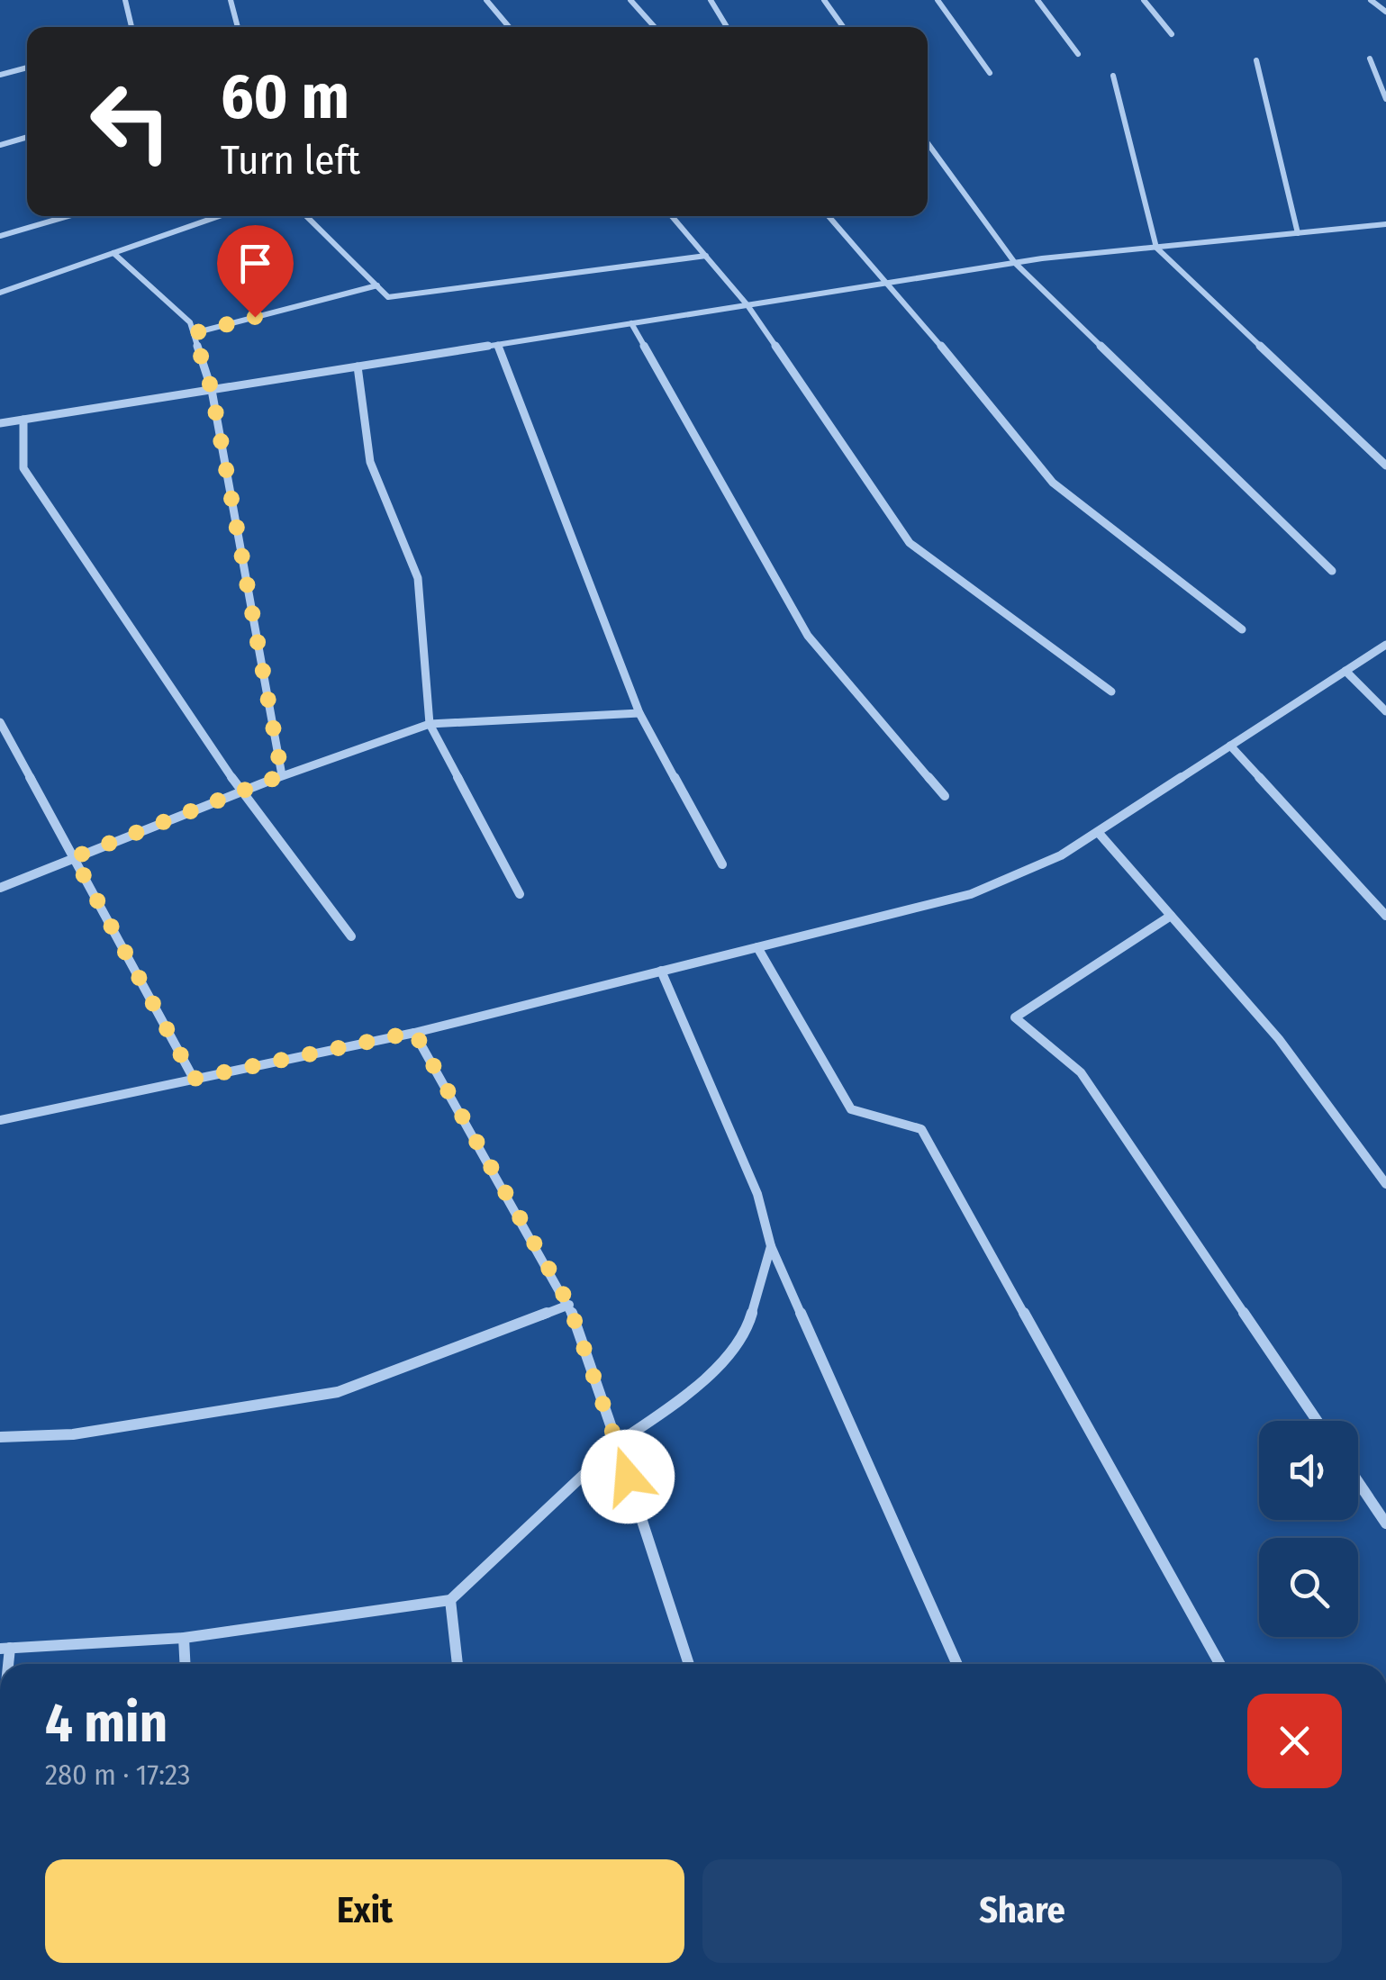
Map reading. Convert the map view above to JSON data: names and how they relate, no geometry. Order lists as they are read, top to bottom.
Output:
{
  "page": {
    "turn": ["60 m", "Turn left"],
    "heading": ["4 min", "280 m · 17:23"],
    "buttons": ["Exit", "Share"]
  }
}
